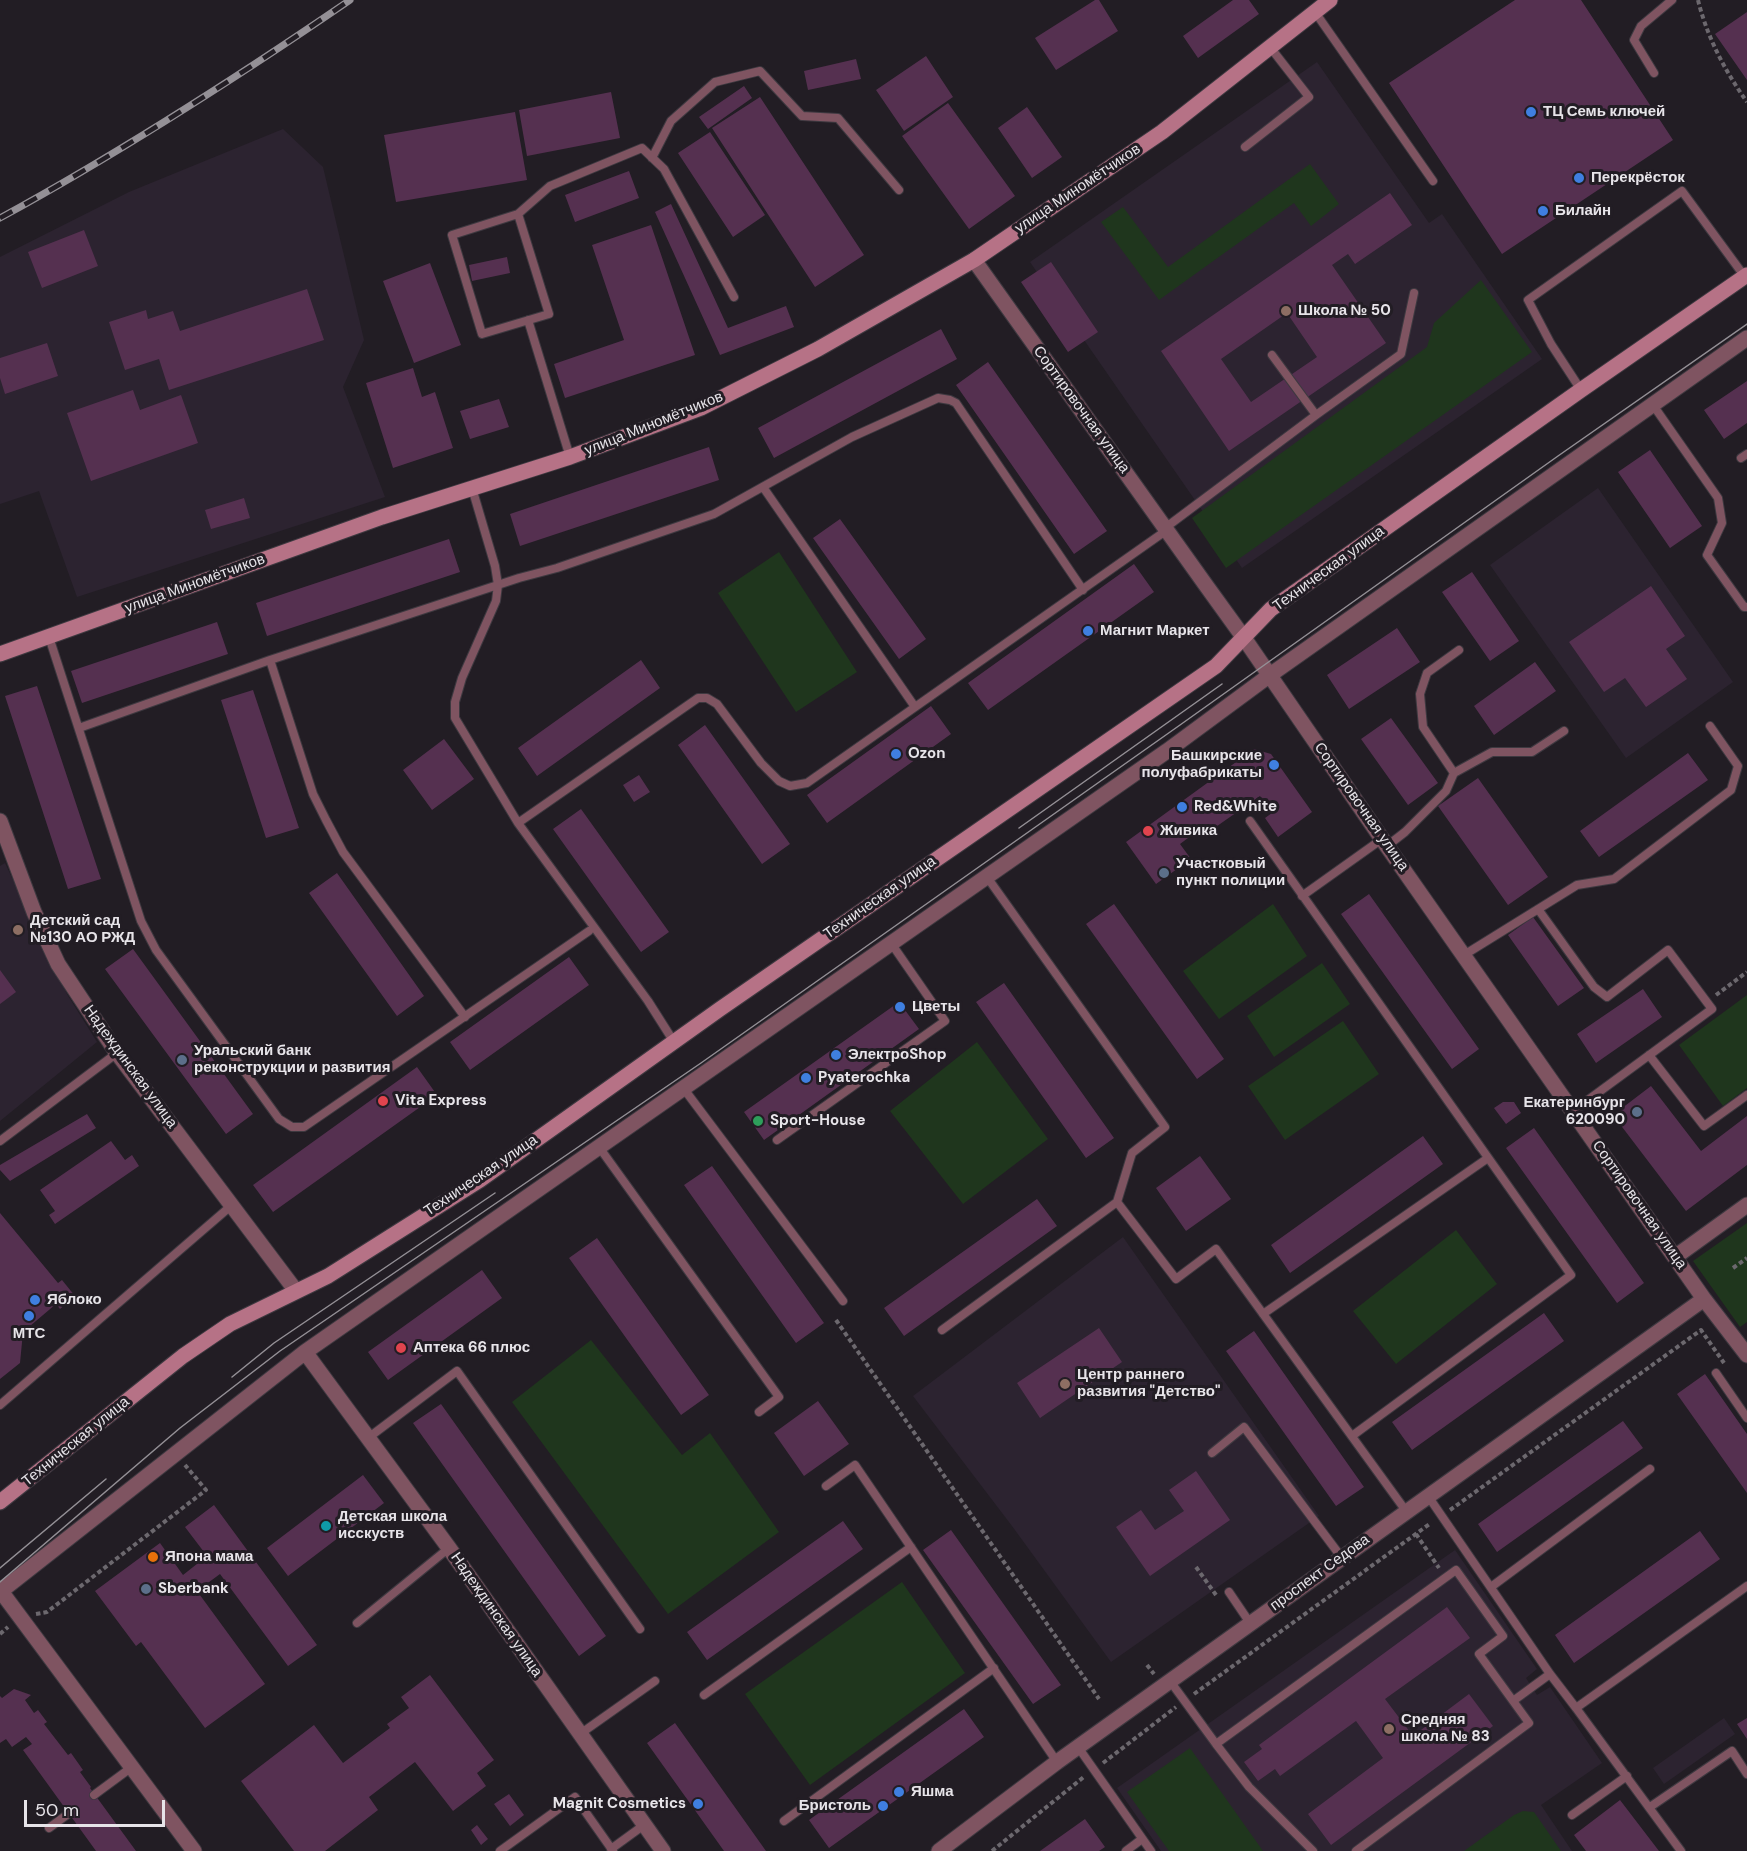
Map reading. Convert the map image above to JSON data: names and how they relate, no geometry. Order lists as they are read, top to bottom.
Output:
{
  "streets": {
    "main road": ["улица Миномётчиков", "Техническая улица"],
    "street": ["Сортировочная улица", "Надеждинская улица", "проспект Седова"]
  },
  "crossings": [
    ["улица Миномётчиков", "Сортировочная улица"],
    ["Сортировочная улица", "Техническая улица"],
    ["Сортировочная улица", "проспект Седова"],
    ["Техническая улица", "Надеждинская улица"]
  ],
  "places": [
    "ТЦ Семь ключей",
    "Перекрёсток",
    "Билайн",
    "Школа № 50",
    "Магнит Маркет",
    "Ozon",
    "Башкирские полуфабрикаты",
    "Red&White",
    "Живика",
    "Участковый пункт полиции",
    "Детский сад №130 АО РЖД",
    "Цветы",
    "ЭлектроShop",
    "Уральский банк реконструкции и развития",
    "Pyaterochka",
    "Vita Express",
    "Екатеринбург 620090",
    "Sport-House",
    "Яблоко",
    "МТС",
    "Аптека 66 плюс",
    "Центр раннего развития \"Детство\"",
    "Детская школа исскуств",
    "Япона мама",
    "Sberbank",
    "Средняя школа № 83",
    "Яшма",
    "Magnit Cosmetics",
    "Бристоль"
  ],
  "scale_bar": "50 m"
}
